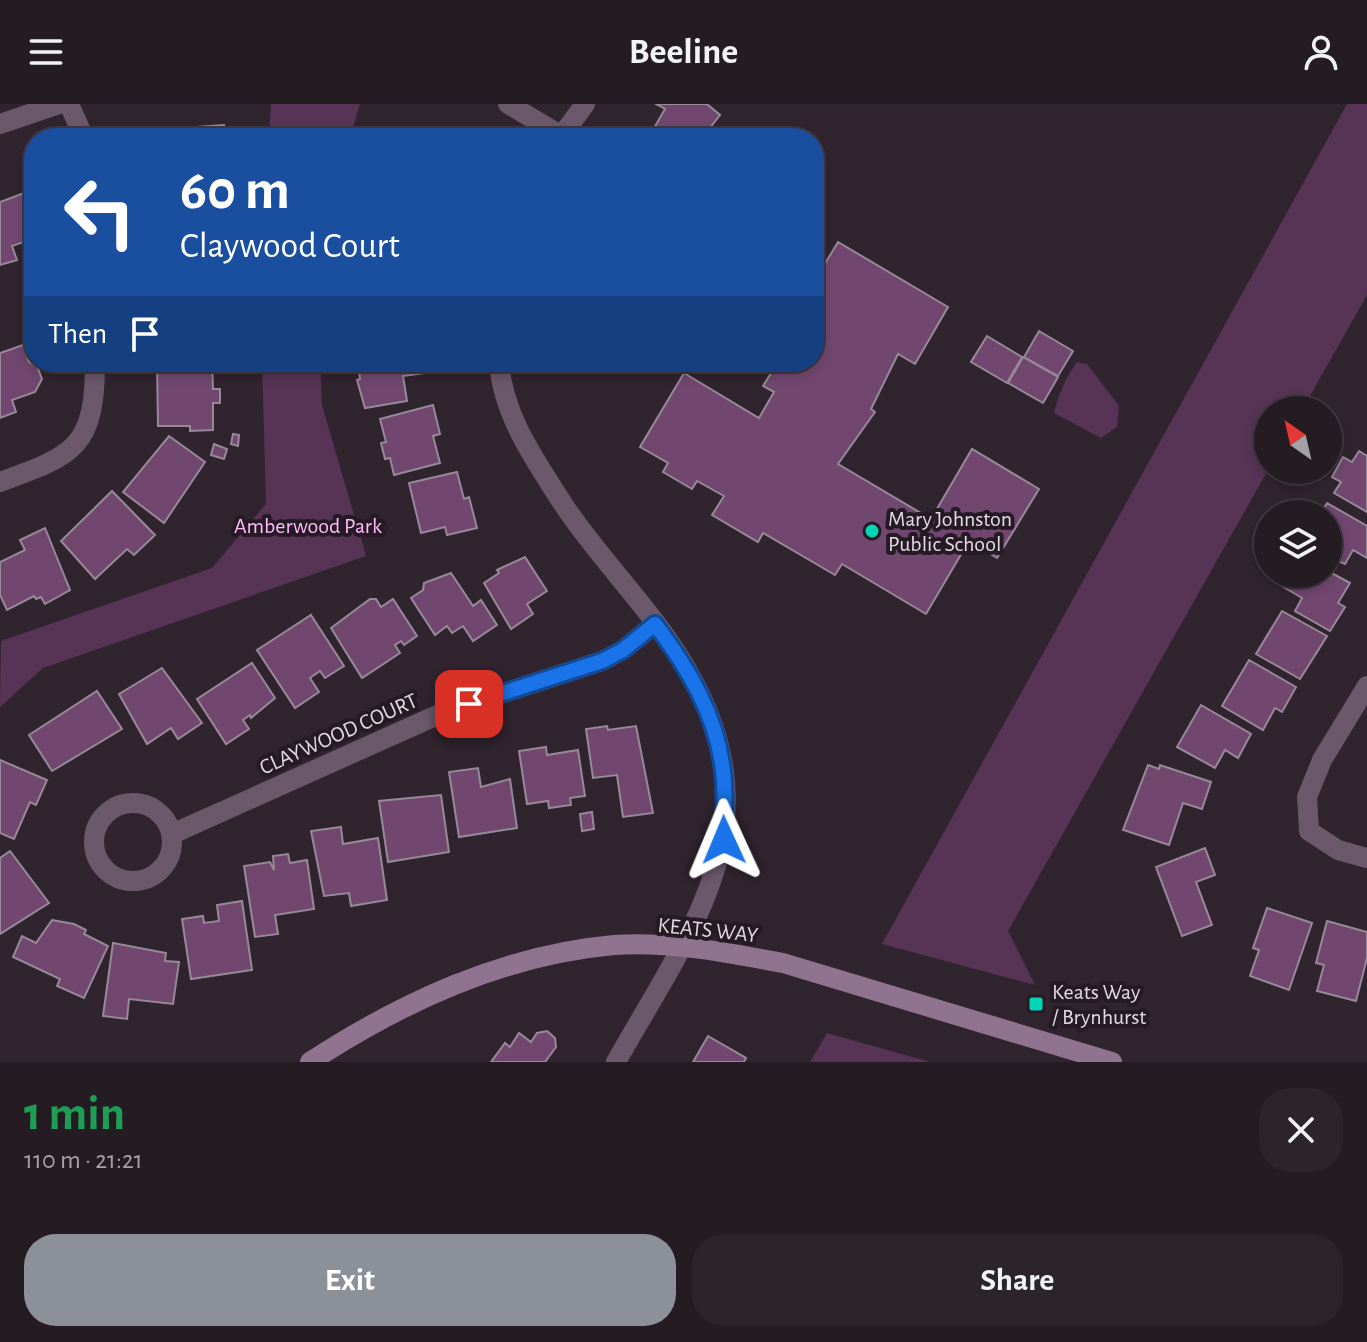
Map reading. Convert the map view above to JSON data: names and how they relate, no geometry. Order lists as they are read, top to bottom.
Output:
{
  "streets": {
    "street": ["CLAYWOOD COURT", "KEATS WAY"]
  },
  "parks": ["Amberwood Park"],
  "places": {
    "other": ["Mary Johnston Public School"],
    "transit": ["Keats Way / Brynhurst"]
  },
  "north": "top left",
  "page": {
    "header": "Beeline",
    "turn": ["60 m", "Claywood Court"],
    "then": "Then",
    "heading": ["1 min", "110 m · 21:21"],
    "buttons": ["Exit", "Share"]
  }
}
